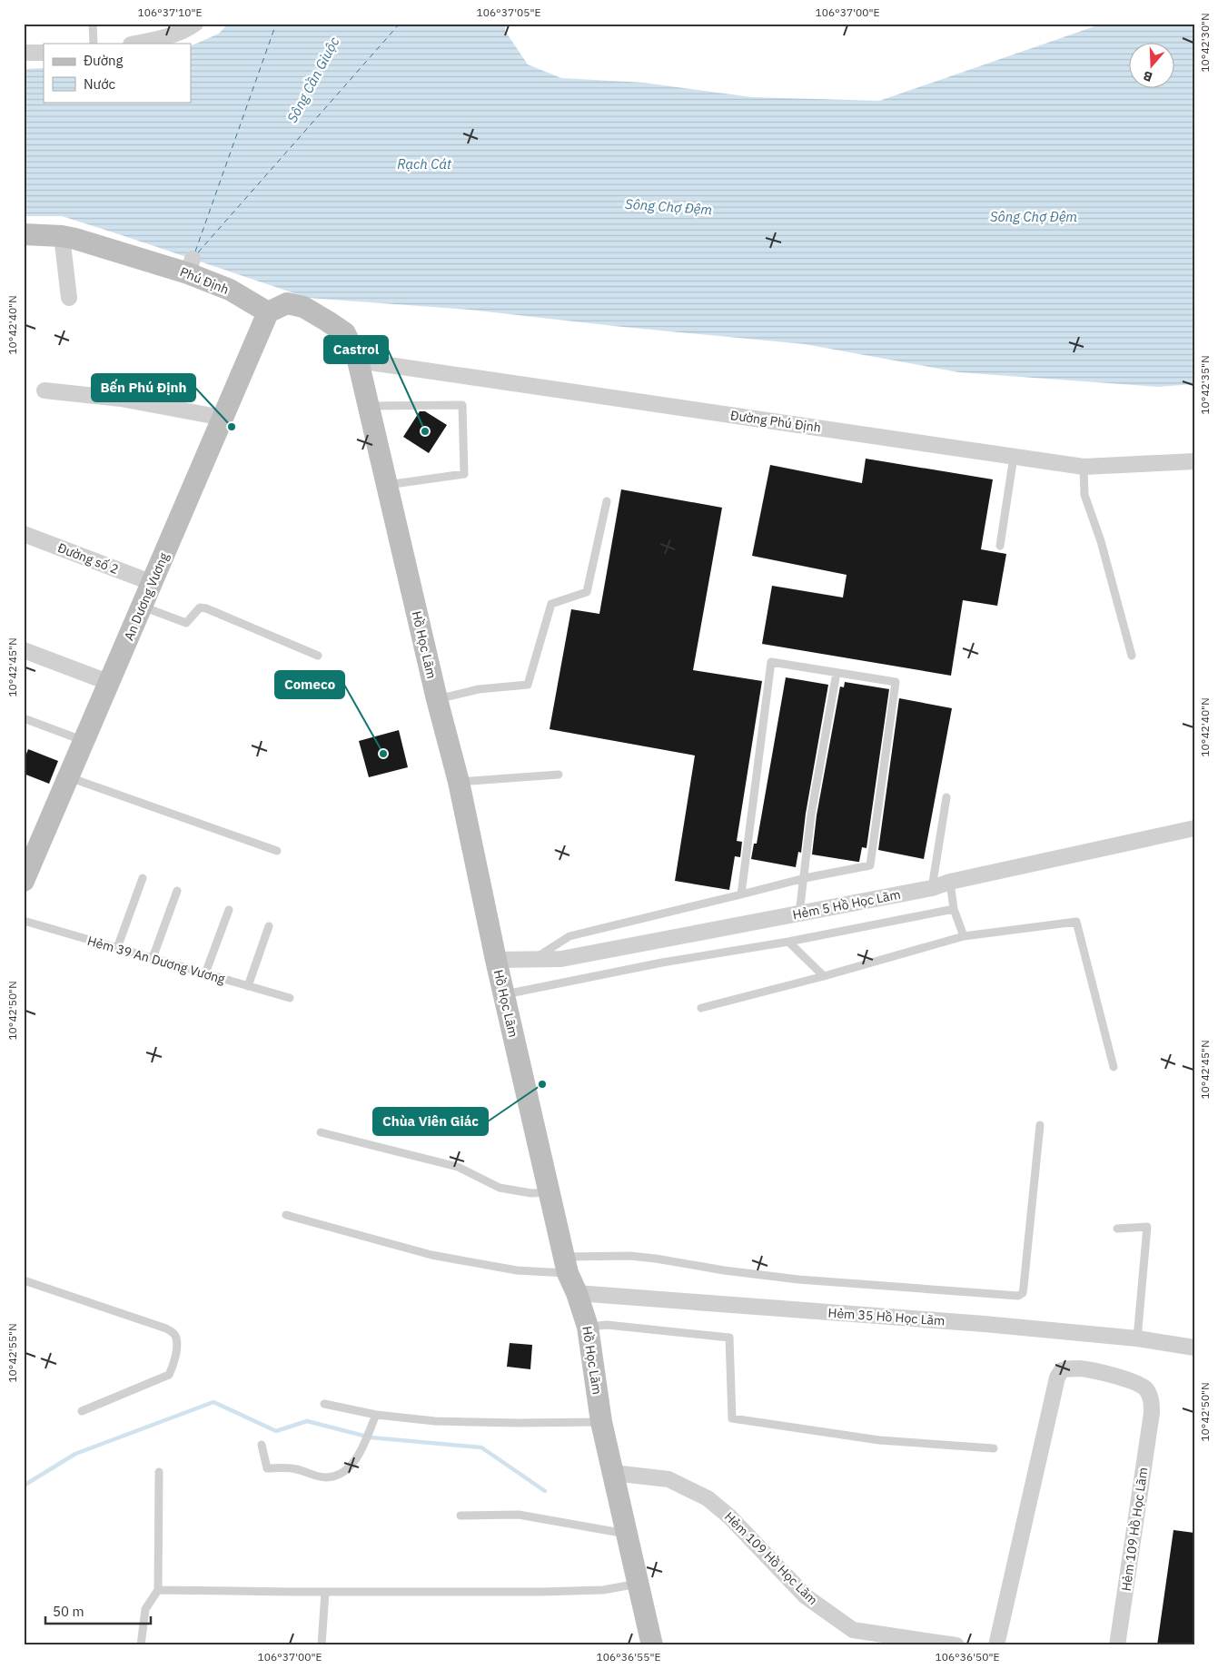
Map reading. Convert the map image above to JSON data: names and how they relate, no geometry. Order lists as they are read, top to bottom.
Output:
{
  "streets": {
    "main road": ["Phú Định", "An Dương Vương", "Hồ Học Lãm"],
    "street": [
      "Đường Phú Định",
      "Đường số 2",
      "Hẻm 5 Hồ Học Lãm",
      "Hẻm 35 Hồ Học Lãm",
      "Hẻm 109 Hồ Học Lãm"
    ],
    "lane": ["Hẻm 39 An Dương Vương"]
  },
  "crossings": [
    ["Phú Định", "An Dương Vương"],
    ["Đường Phú Định", "Hồ Học Lãm"],
    ["Đường số 2", "An Dương Vương"],
    ["Hồ Học Lãm", "Hẻm 5 Hồ Học Lãm"],
    ["Hồ Học Lãm", "Hẻm 35 Hồ Học Lãm"],
    ["Hồ Học Lãm", "Hẻm 109 Hồ Học Lãm"]
  ],
  "water": ["Sông Cần Giuộc", "Rạch Cát", "Sông Chợ Đệm"],
  "places": [
    "Bến Phú Định",
    "Castrol",
    "Comeco",
    "Chùa Viên Giác"
  ],
  "legend": ["Đường", "Nước"],
  "scale_bar": "50 m",
  "north": "bottom",
  "coordinates": [
    "106°37'10\"E",
    "106°37'05\"E",
    "106°37'00\"E",
    "10°42'30\"N",
    "10°42'40\"N",
    "10°42'35\"N",
    "10°42'45\"N",
    "10°42'50\"N",
    "10°42'55\"N",
    "106°36'55\"E",
    "106°36'50\"E"
  ]
}
